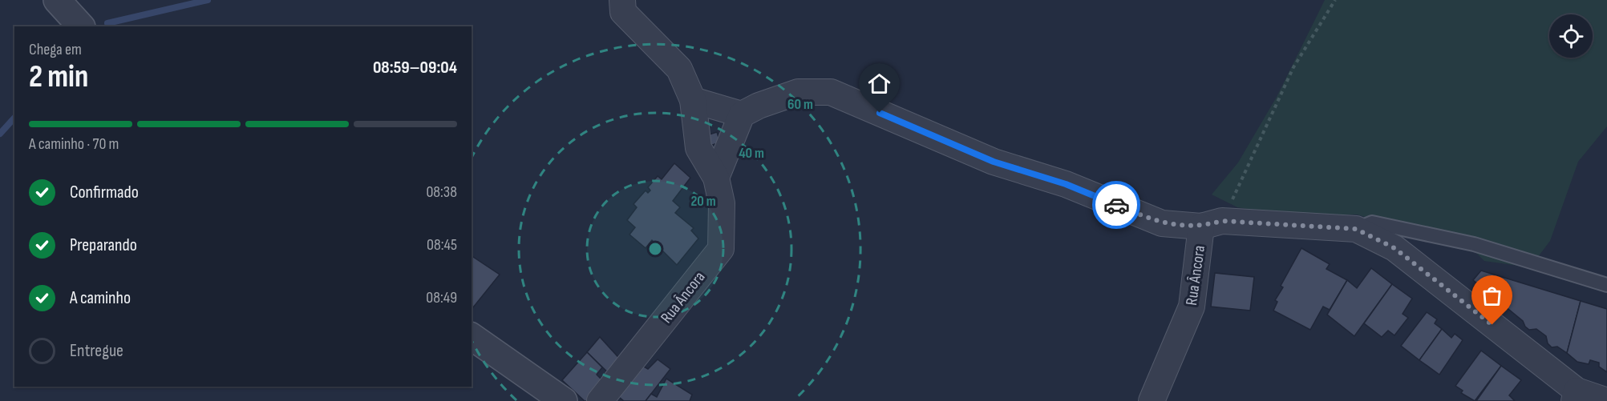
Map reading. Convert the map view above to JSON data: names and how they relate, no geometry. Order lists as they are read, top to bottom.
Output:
{
  "streets": {
    "street": ["Rua Âncora"]
  },
  "page": {
    "heading": ["2 min", "Chega em", "08:59–09:04"],
    "bar": "A caminho · 70 m",
    "list": [
      ["Confirmado", "08:38"],
      ["Preparando", "08:45"],
      ["A caminho", "08:49"],
      "Entregue"
    ]
  },
  "rings": ["60 m", "40 m", "20 m"]
}
